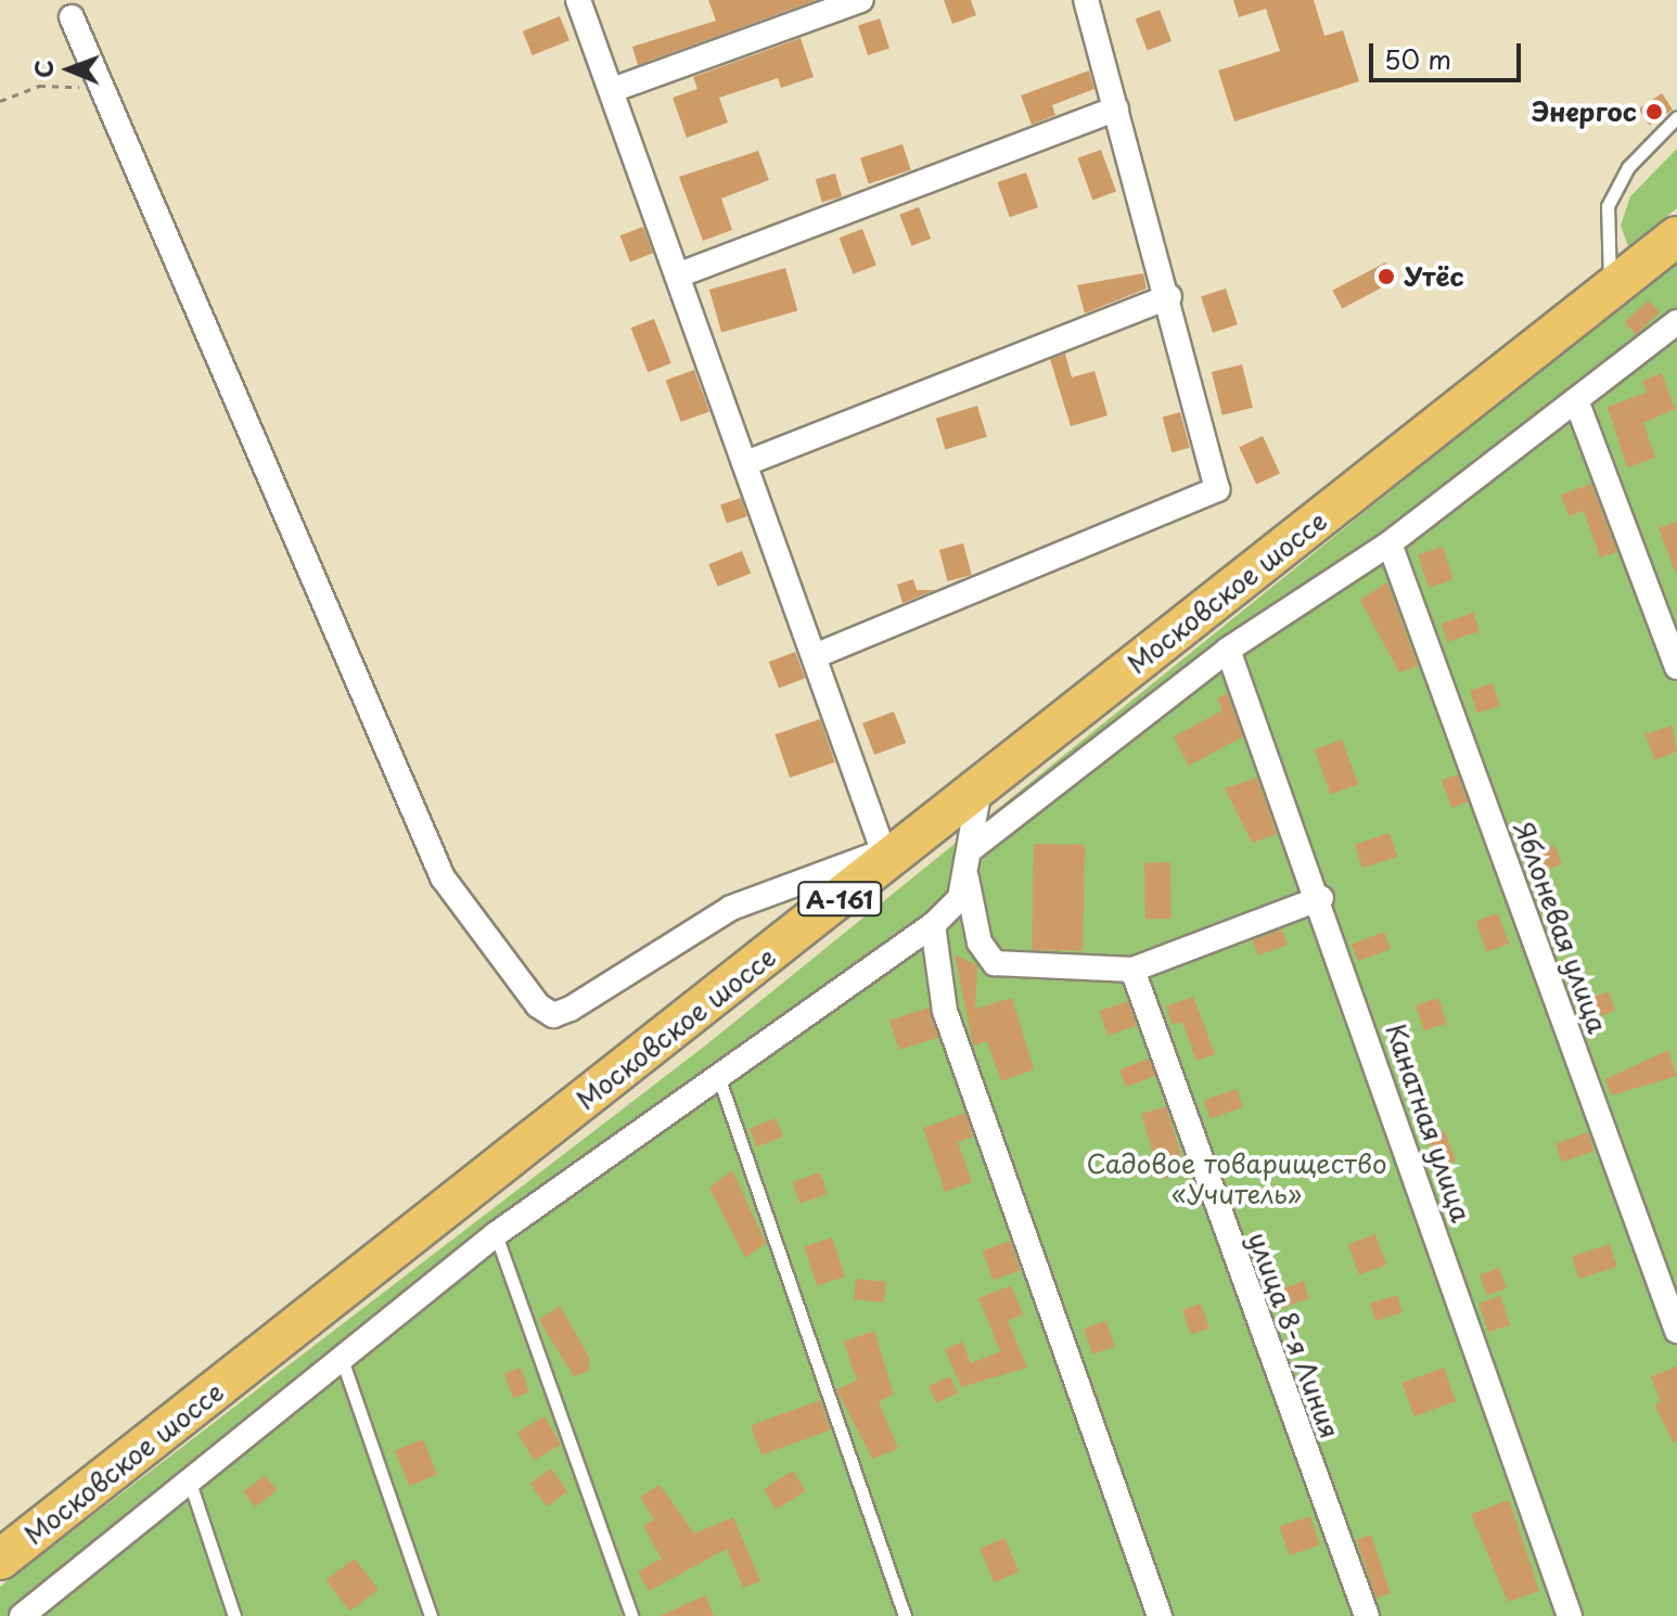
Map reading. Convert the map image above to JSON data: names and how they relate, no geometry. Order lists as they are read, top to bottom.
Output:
{
  "streets": {
    "highway": ["Московское шоссе", "А-161"],
    "street": ["Яблоневая улица", "Канатная улица", "улица 8-я Линия"]
  },
  "parks": ["Садовое товарищество «Учитель»"],
  "places": ["Энергос", "Утёс"],
  "scale_bar": "50 m",
  "north": "left"
}
